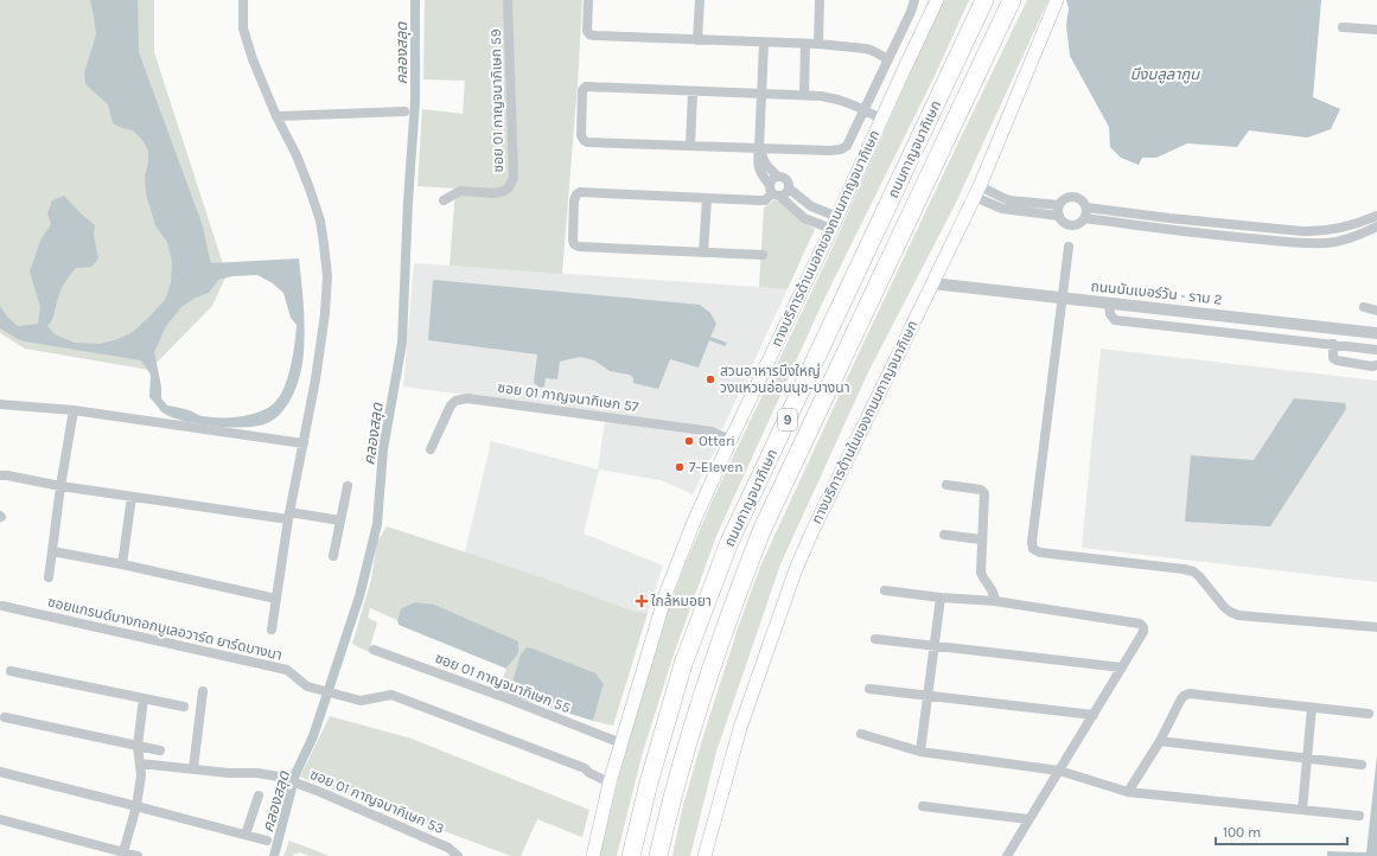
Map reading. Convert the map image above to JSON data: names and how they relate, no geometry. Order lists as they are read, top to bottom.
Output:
{
  "streets": {
    "highway": ["ถนนกาญจนาภิเษก", "9"],
    "main road": ["ทางบริการด้านนอกของถนนกาญจนาภิเษก", "ทางบริการด้านในของถนนกาญจนาภิเษก"],
    "street": [
      "ซอย 01 กาญจนาภิเษก 59",
      "ถนนนัมเบอร์วัน - ราม 2",
      "ซอย 01 กาญจนากิเษก 57",
      "ซอยแกรนด์บางกอกบูเลอวาร์ด ยาร์ดบางนา",
      "ซอย 01 กาญจนากิเษก 55",
      "ซอย 01 กาญจนากิเษก 53"
    ]
  },
  "crossings": [
    ["ทางบริการด้านนอกของถนนกาญจนาภิเษก", "ซอย 01 กาญจนากิเษก 57"],
    ["ทางบริการด้านนอกของถนนกาญจนาภิเษก", "ซอยแกรนด์บางกอกบูเลอวาร์ด ยาร์ดบางนา"],
    ["ทางบริการด้านนอกของถนนกาญจนาภิเษก", "ซอย 01 กาญจนากิเษก 55"],
    ["ถนนนัมเบอร์วัน - ราม 2", "ทางบริการด้านในของถนนกาญจนาภิเษก"]
  ],
  "water": ["คลองสลุด", "บึงบลูลากูน"],
  "places": {
    "other": ["สวนอาหารบึงใหญ่ วงแหวนอ่อนนุช-บางนา", "Otteri", "7-Eleven"],
    "health": ["ใกล้หมอยา"]
  },
  "scale_bar": "100 m"
}
